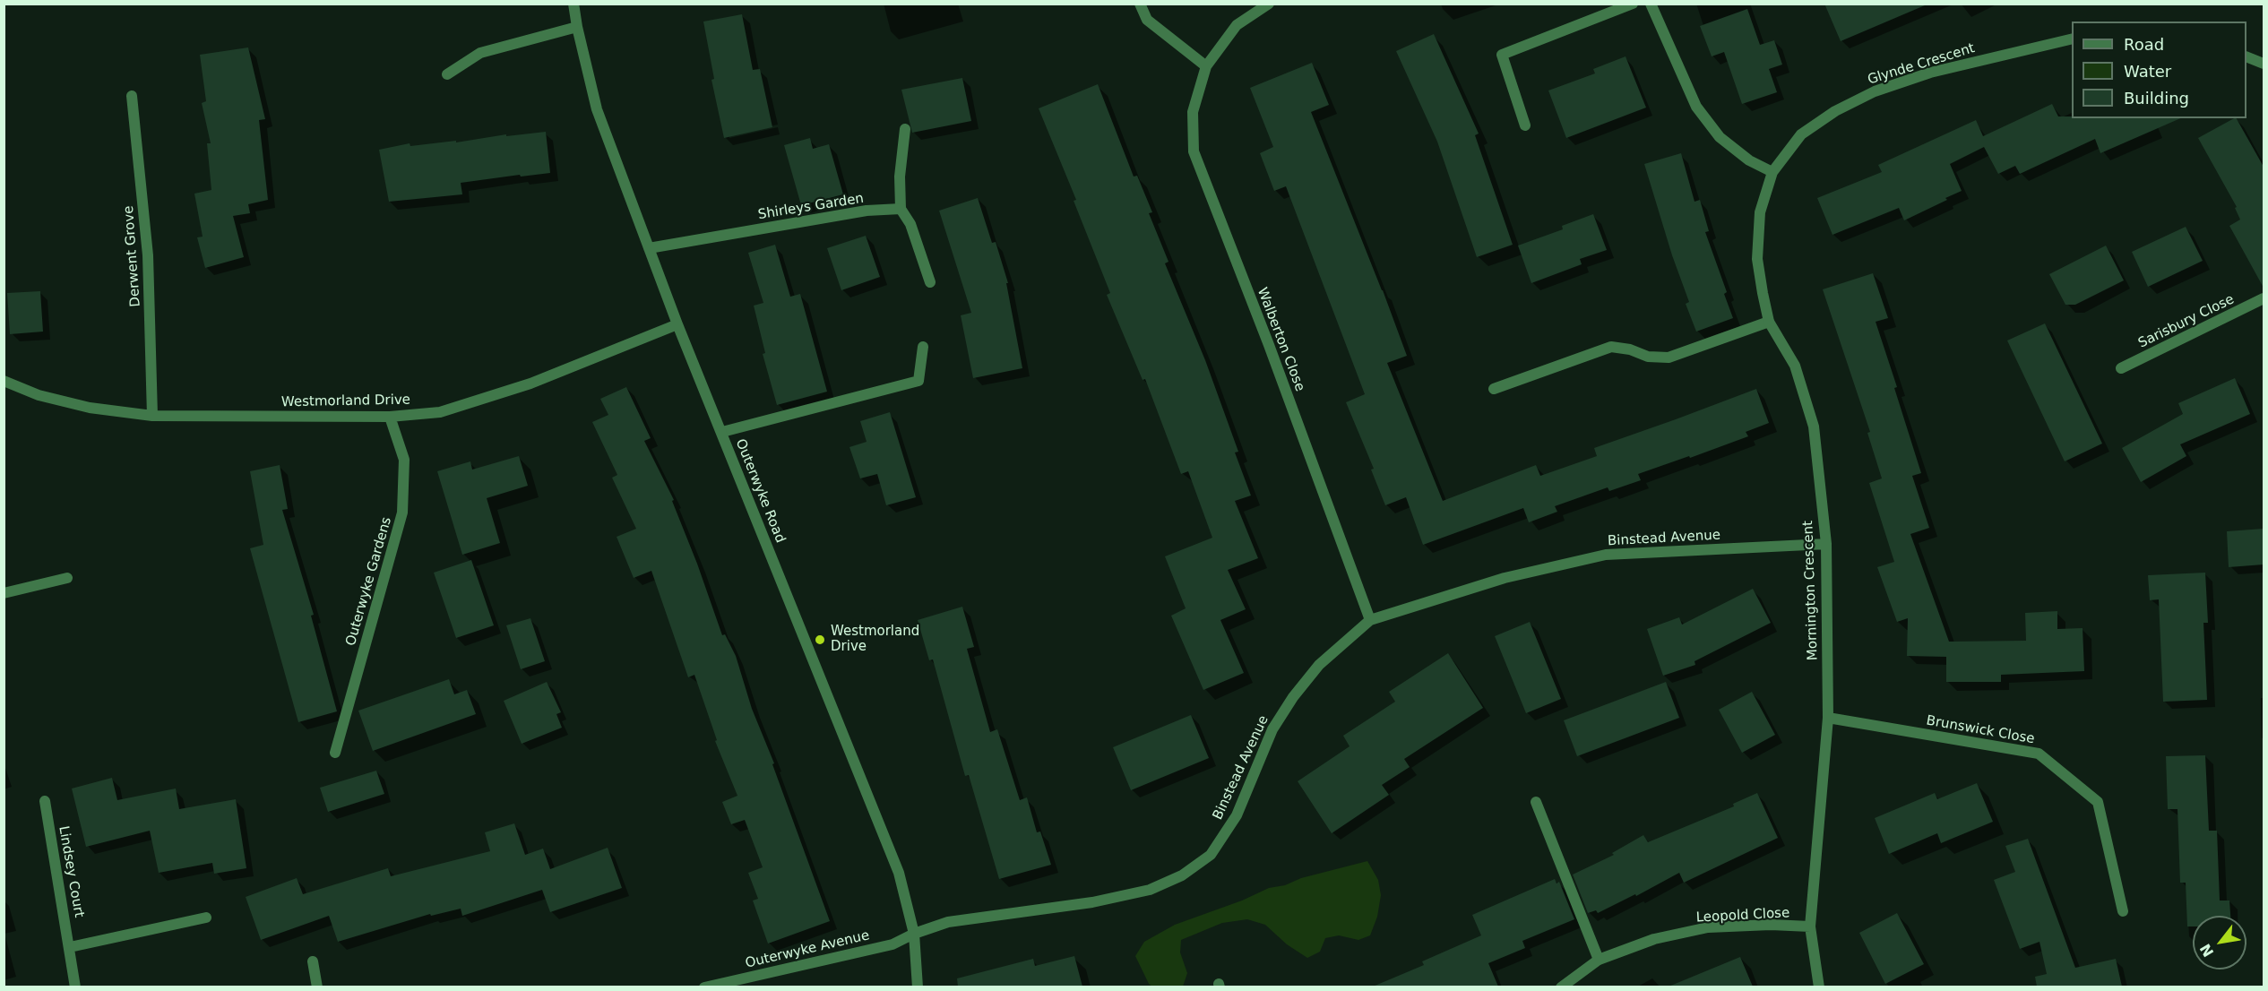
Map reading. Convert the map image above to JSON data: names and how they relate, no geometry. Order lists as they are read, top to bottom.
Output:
{
  "streets": {
    "street": [
      "Glynde Crescent",
      "Shirleys Garden",
      "Derwent Grove",
      "Sarisbury Close",
      "Walberton Close",
      "Westmorland Drive",
      "Outerwyke Road",
      "Binstead Avenue",
      "Outerwyke Gardens",
      "Mornington Crescent",
      "Brunswick Close",
      "Lindsey Court",
      "Leopold Close",
      "Outerwyke Avenue"
    ]
  },
  "crossings": [
    ["Glynde Crescent", "Mornington Crescent"],
    ["Shirleys Garden", "Outerwyke Road"],
    ["Derwent Grove", "Westmorland Drive"],
    ["Walberton Close", "Binstead Avenue"],
    ["Westmorland Drive", "Outerwyke Road"],
    ["Westmorland Drive", "Outerwyke Gardens"],
    ["Outerwyke Road", "Binstead Avenue"],
    ["Outerwyke Road", "Outerwyke Avenue"],
    ["Binstead Avenue", "Mornington Crescent"],
    ["Binstead Avenue", "Outerwyke Avenue"],
    ["Mornington Crescent", "Brunswick Close"],
    ["Mornington Crescent", "Leopold Close"]
  ],
  "places": ["Westmorland Drive"],
  "legend": ["Road", "Water", "Building"],
  "north": "bottom left"
}
